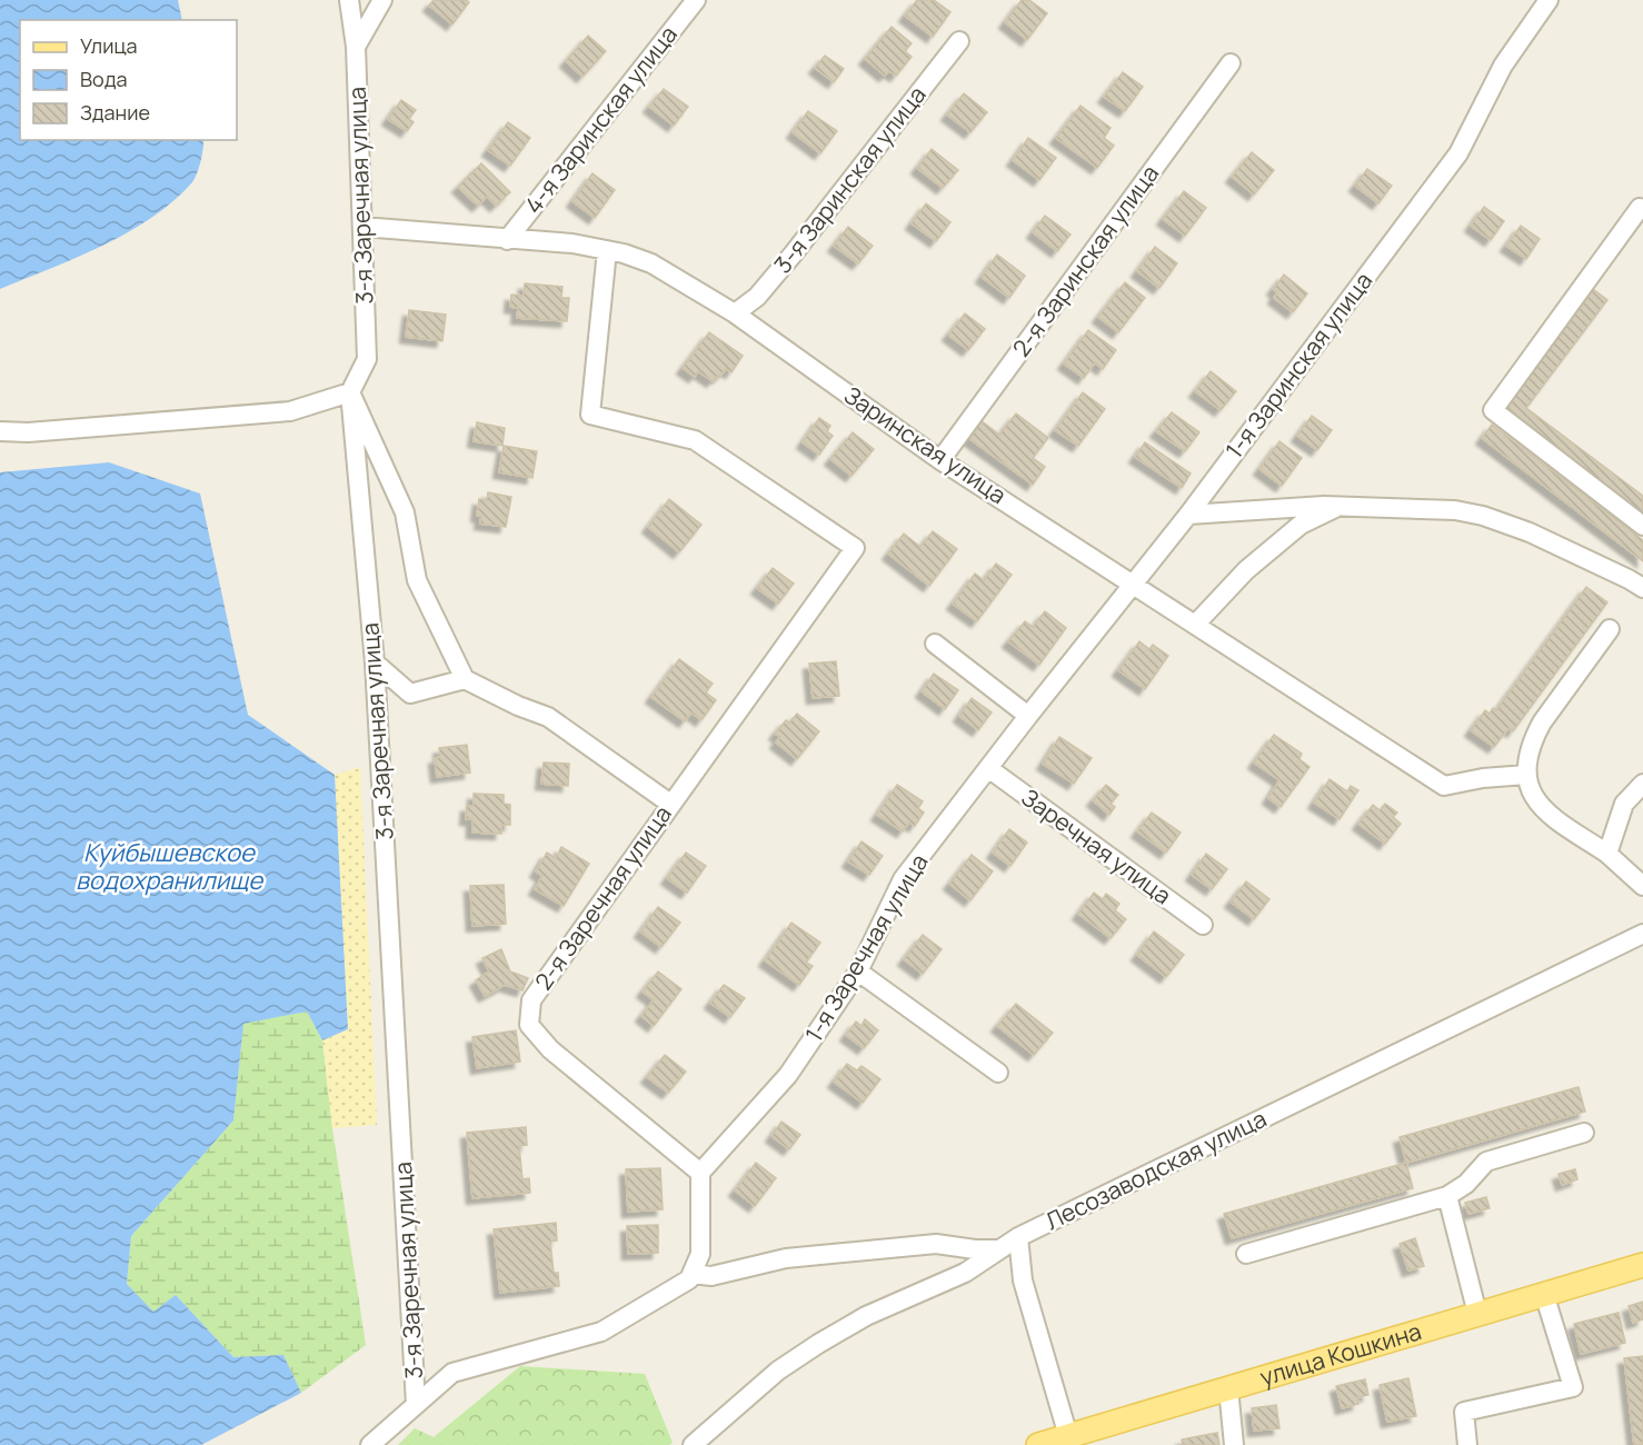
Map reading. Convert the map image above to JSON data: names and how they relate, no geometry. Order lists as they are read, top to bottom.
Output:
{
  "streets": {
    "main road": ["улица Кошкина"],
    "street": [
      "4-я Заринская улица",
      "3-я Заринская улица",
      "3-я Заречная улица",
      "2-я Заринская улица",
      "1-я Заринская улица",
      "Заринская улица",
      "Заречная улица",
      "2-я Заречная улица",
      "1-я Заречная улица",
      "Лесозаводская улица"
    ]
  },
  "crossings": [
    ["4-я Заринская улица", "Заринская улица"],
    ["3-я Заринская улица", "Заринская улица"],
    ["3-я Заречная улица", "Заринская улица"],
    ["2-я Заринская улица", "Заринская улица"],
    ["1-я Заринская улица", "Заринская улица"],
    ["1-я Заринская улица", "1-я Заречная улица"],
    ["Заринская улица", "2-я Заречная улица"],
    ["Заречная улица", "1-я Заречная улица"],
    ["2-я Заречная улица", "1-я Заречная улица"]
  ],
  "water": ["Куйбышевское водохранилище"],
  "legend": ["Улица", "Вода", "Здание"]
}
